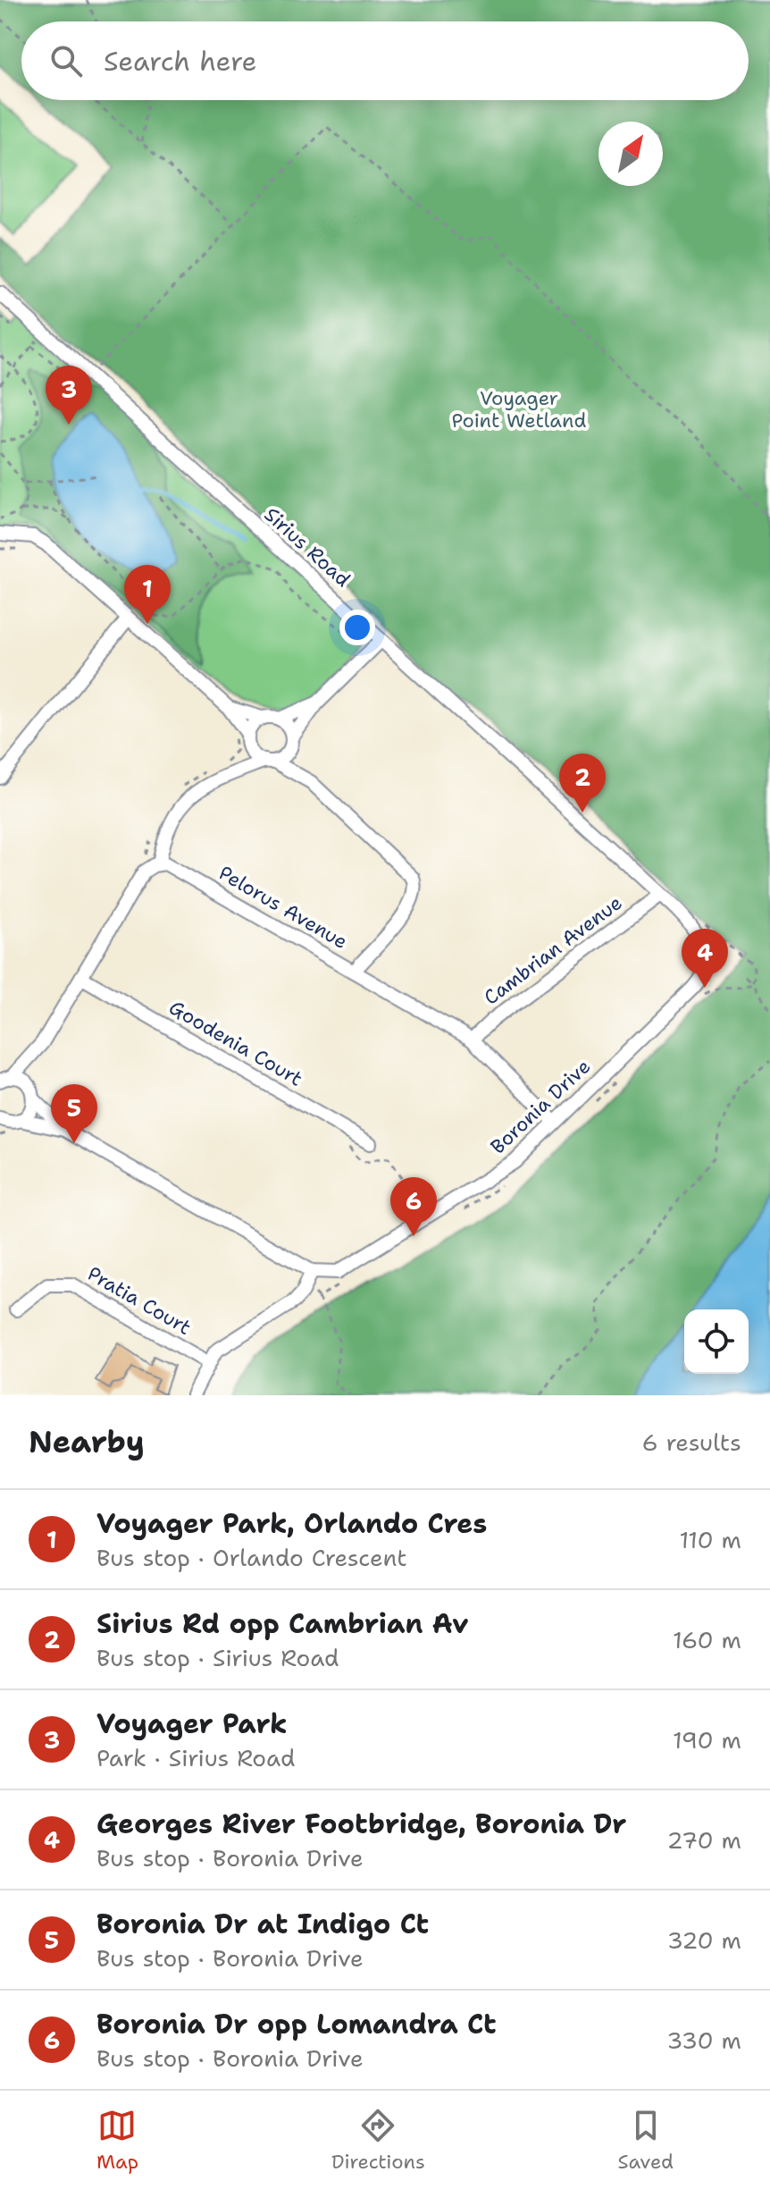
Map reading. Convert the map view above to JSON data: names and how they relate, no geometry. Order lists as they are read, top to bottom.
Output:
{
  "streets": {
    "street": [
      "Sirius Road",
      "Pelorus Avenue",
      "Cambrian Avenue",
      "Goodenia Court",
      "Boronia Drive",
      "Pratia Court"
    ]
  },
  "crossings": [
    ["Sirius Road", "Cambrian Avenue"],
    ["Sirius Road", "Boronia Drive"],
    ["Pelorus Avenue", "Cambrian Avenue"],
    ["Pelorus Avenue", "Boronia Drive"]
  ],
  "parks": ["Voyager Point Wetland"],
  "north": "top right",
  "page": {
    "search": "Search here",
    "pins": [
      "3",
      "1",
      "2",
      "4",
      "5",
      "6"
    ],
    "heading": ["Nearby", "6 results"],
    "list": [
      {
        "mark": "1",
        "name": "Voyager Park, Orlando Cres",
        "note": "Bus stop · Orlando Crescent",
        "value": "110 m"
      },
      {
        "mark": "2",
        "name": "Sirius Rd opp Cambrian Av",
        "note": "Bus stop · Sirius Road",
        "value": "160 m"
      },
      {
        "mark": "3",
        "name": "Voyager Park",
        "note": "Park · Sirius Road",
        "value": "190 m"
      },
      {
        "mark": "4",
        "name": "Georges River Footbridge, Boronia Dr",
        "note": "Bus stop · Boronia Drive",
        "value": "270 m"
      },
      {
        "mark": "5",
        "name": "Boronia Dr at Indigo Ct",
        "note": "Bus stop · Boronia Drive",
        "value": "320 m"
      },
      {
        "mark": "6",
        "name": "Boronia Dr opp Lomandra Ct",
        "note": "Bus stop · Boronia Drive",
        "value": "330 m"
      }
    ],
    "nav": ["Map", "Directions", "Saved"]
  }
}
